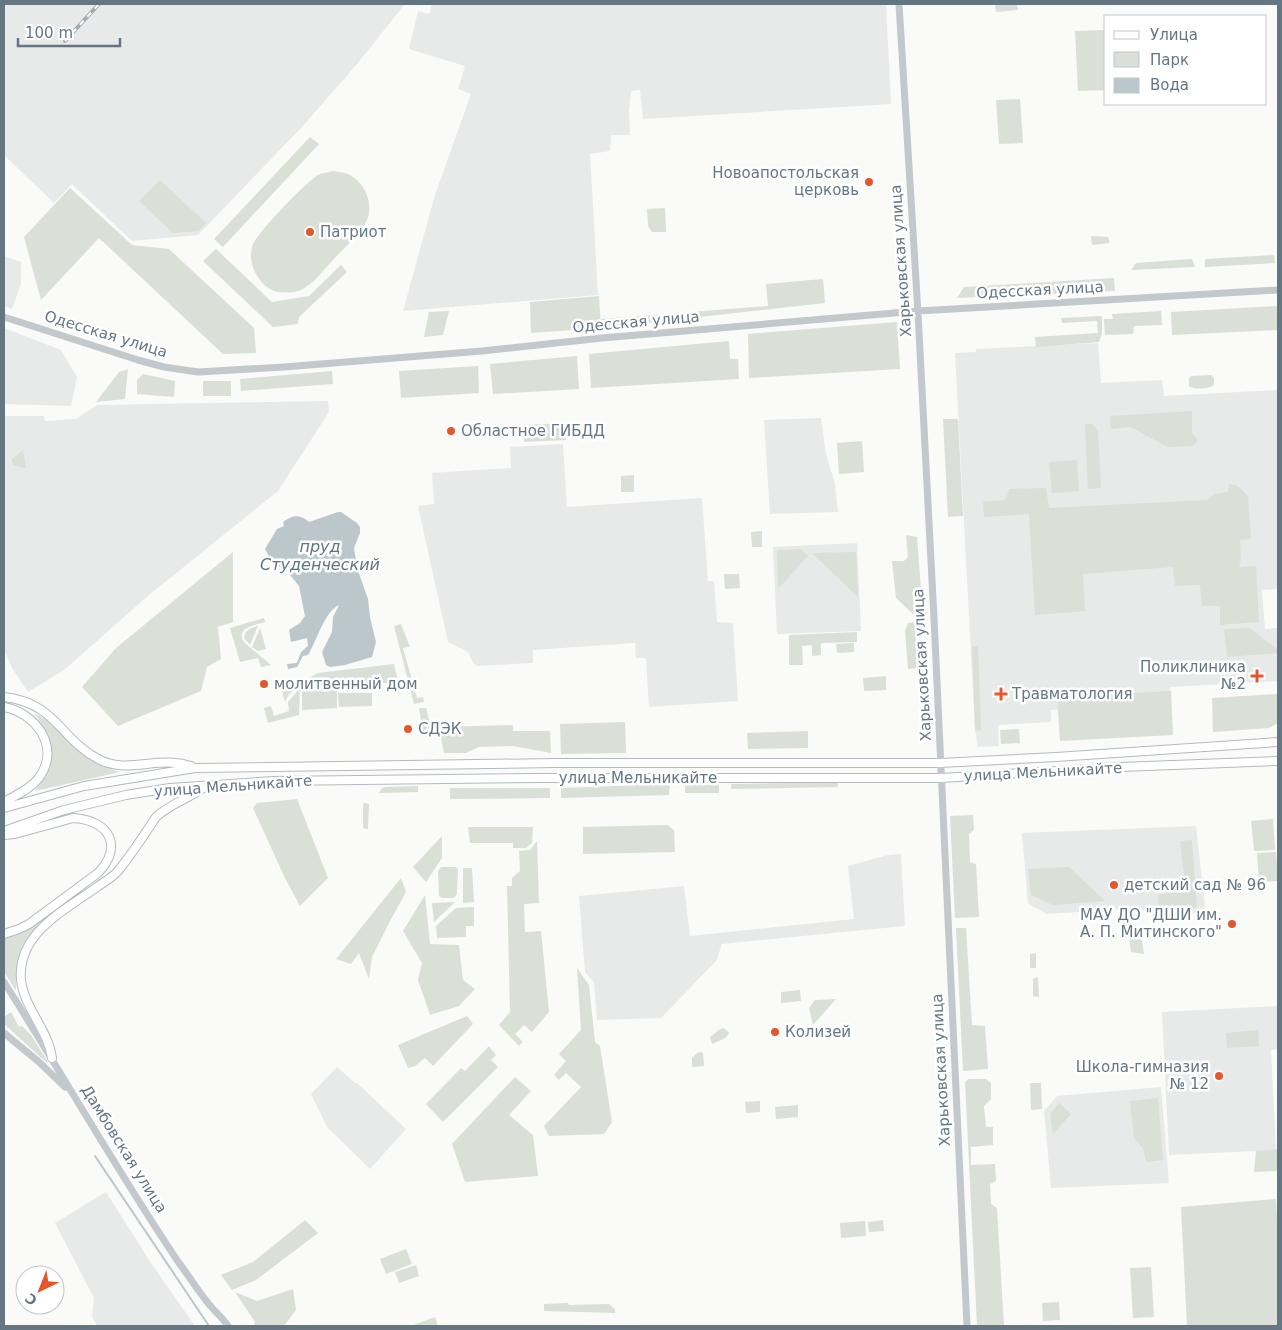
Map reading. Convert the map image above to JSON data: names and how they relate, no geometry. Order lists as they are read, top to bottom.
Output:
{
  "streets": {
    "main road": ["улица Мельникайте"],
    "street": ["Харьковская улица", "Одесская улица", "Дамбовская улица"]
  },
  "crossings": [
    ["Харьковская улица", "Одесская улица"],
    ["Харьковская улица", "улица Мельникайте"]
  ],
  "water": ["пруд Студенческий"],
  "places": {
    "other": [
      "Новоапостольская церковь",
      "Патриот",
      "Областное ГИБДД",
      "молитвенный дом",
      "СДЭК",
      "детский сад № 96",
      "МАУ ДО \"ДШИ им. А. П. Митинского\"",
      "Колизей",
      "Школа-гимназия № 12"
    ],
    "health": ["Поликлиника №2", "Травматология"]
  },
  "legend": ["Улица", "Парк", "Вода"],
  "scale_bar": "100 m",
  "north": "bottom left"
}
